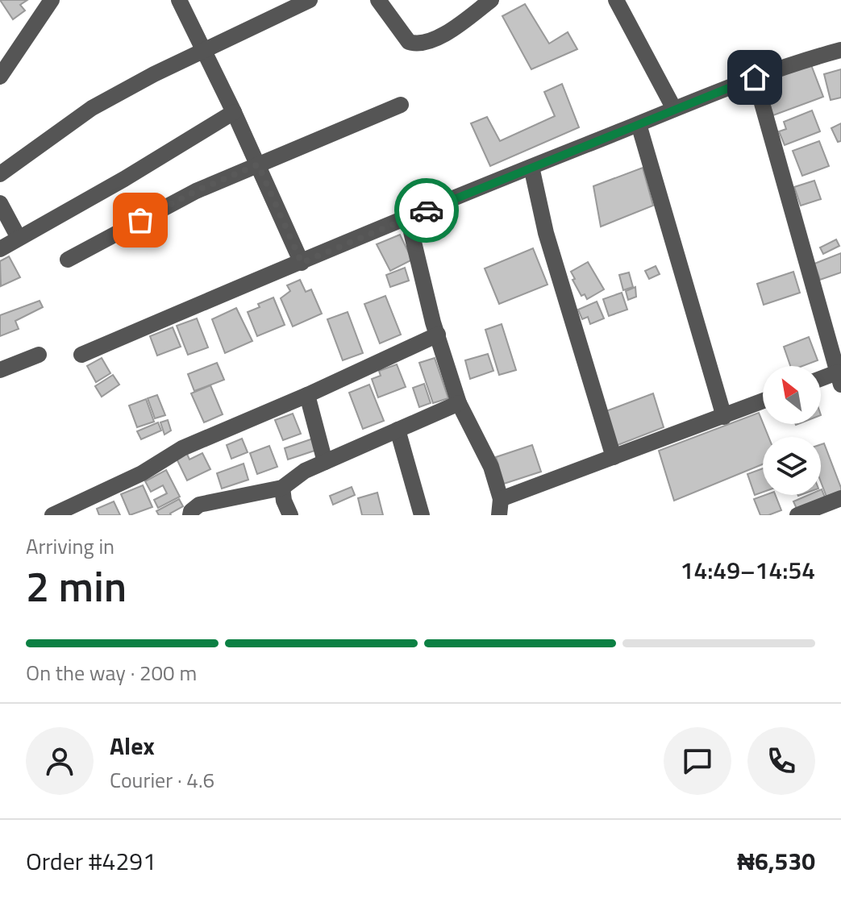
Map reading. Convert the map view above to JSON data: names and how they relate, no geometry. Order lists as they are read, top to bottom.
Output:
{
  "north": "top left",
  "page": {
    "heading": ["2 min", "Arriving in", "14:49–14:54"],
    "panel": [
      "Alex",
      "Courier · 4.6",
      "Order #4291",
      "₦6,530"
    ],
    "bar": "On the way · 200 m"
  }
}
